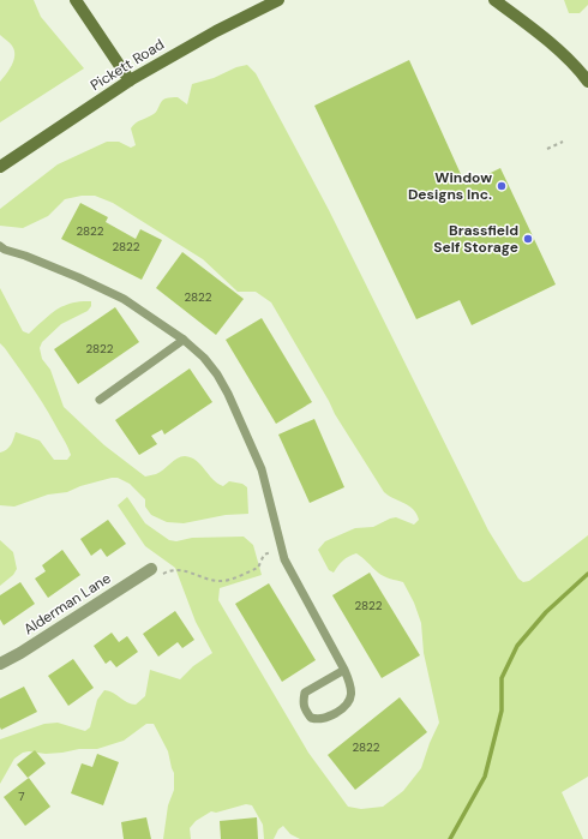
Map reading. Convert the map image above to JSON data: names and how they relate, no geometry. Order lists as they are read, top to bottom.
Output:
{
  "streets": {
    "street": ["Pickett Road", "Alderman Lane"]
  },
  "places": ["Window Designs Inc.", "Brassfield Self Storage"],
  "house_numbers": [
    "2822",
    "2822",
    "2822",
    "2822",
    "2822",
    "2822",
    "7"
  ]
}
